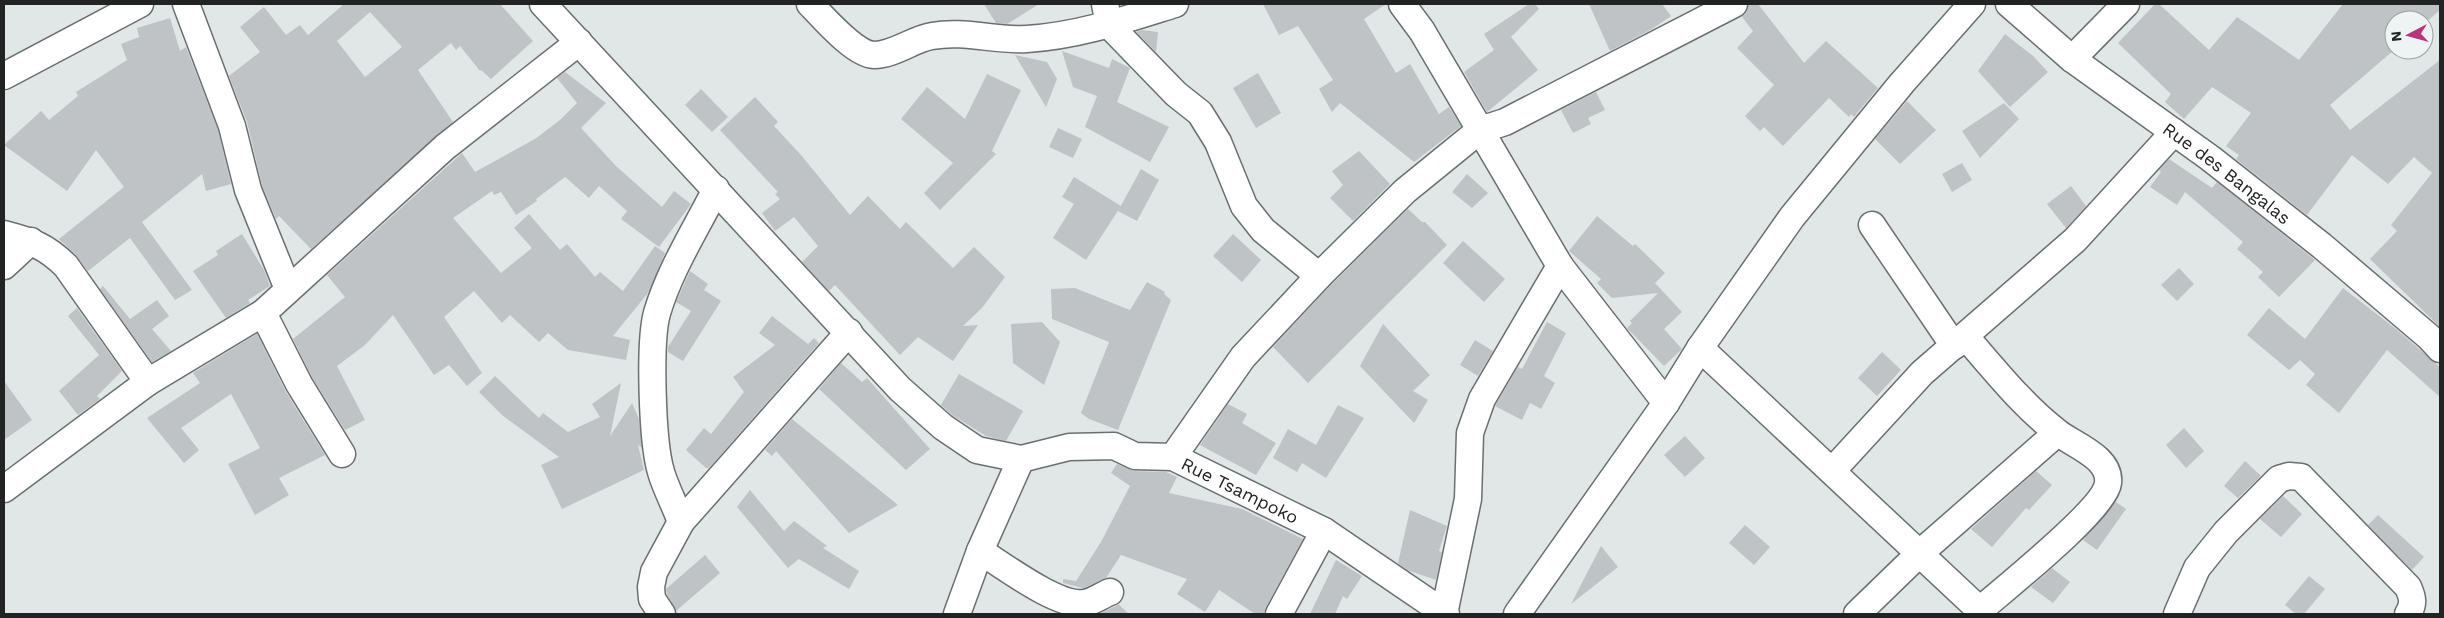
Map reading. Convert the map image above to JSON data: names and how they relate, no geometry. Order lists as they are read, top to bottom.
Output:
{
  "streets": {
    "street": ["Rue des Bangalas", "Rue Tsampoko"]
  },
  "north": "left"
}
